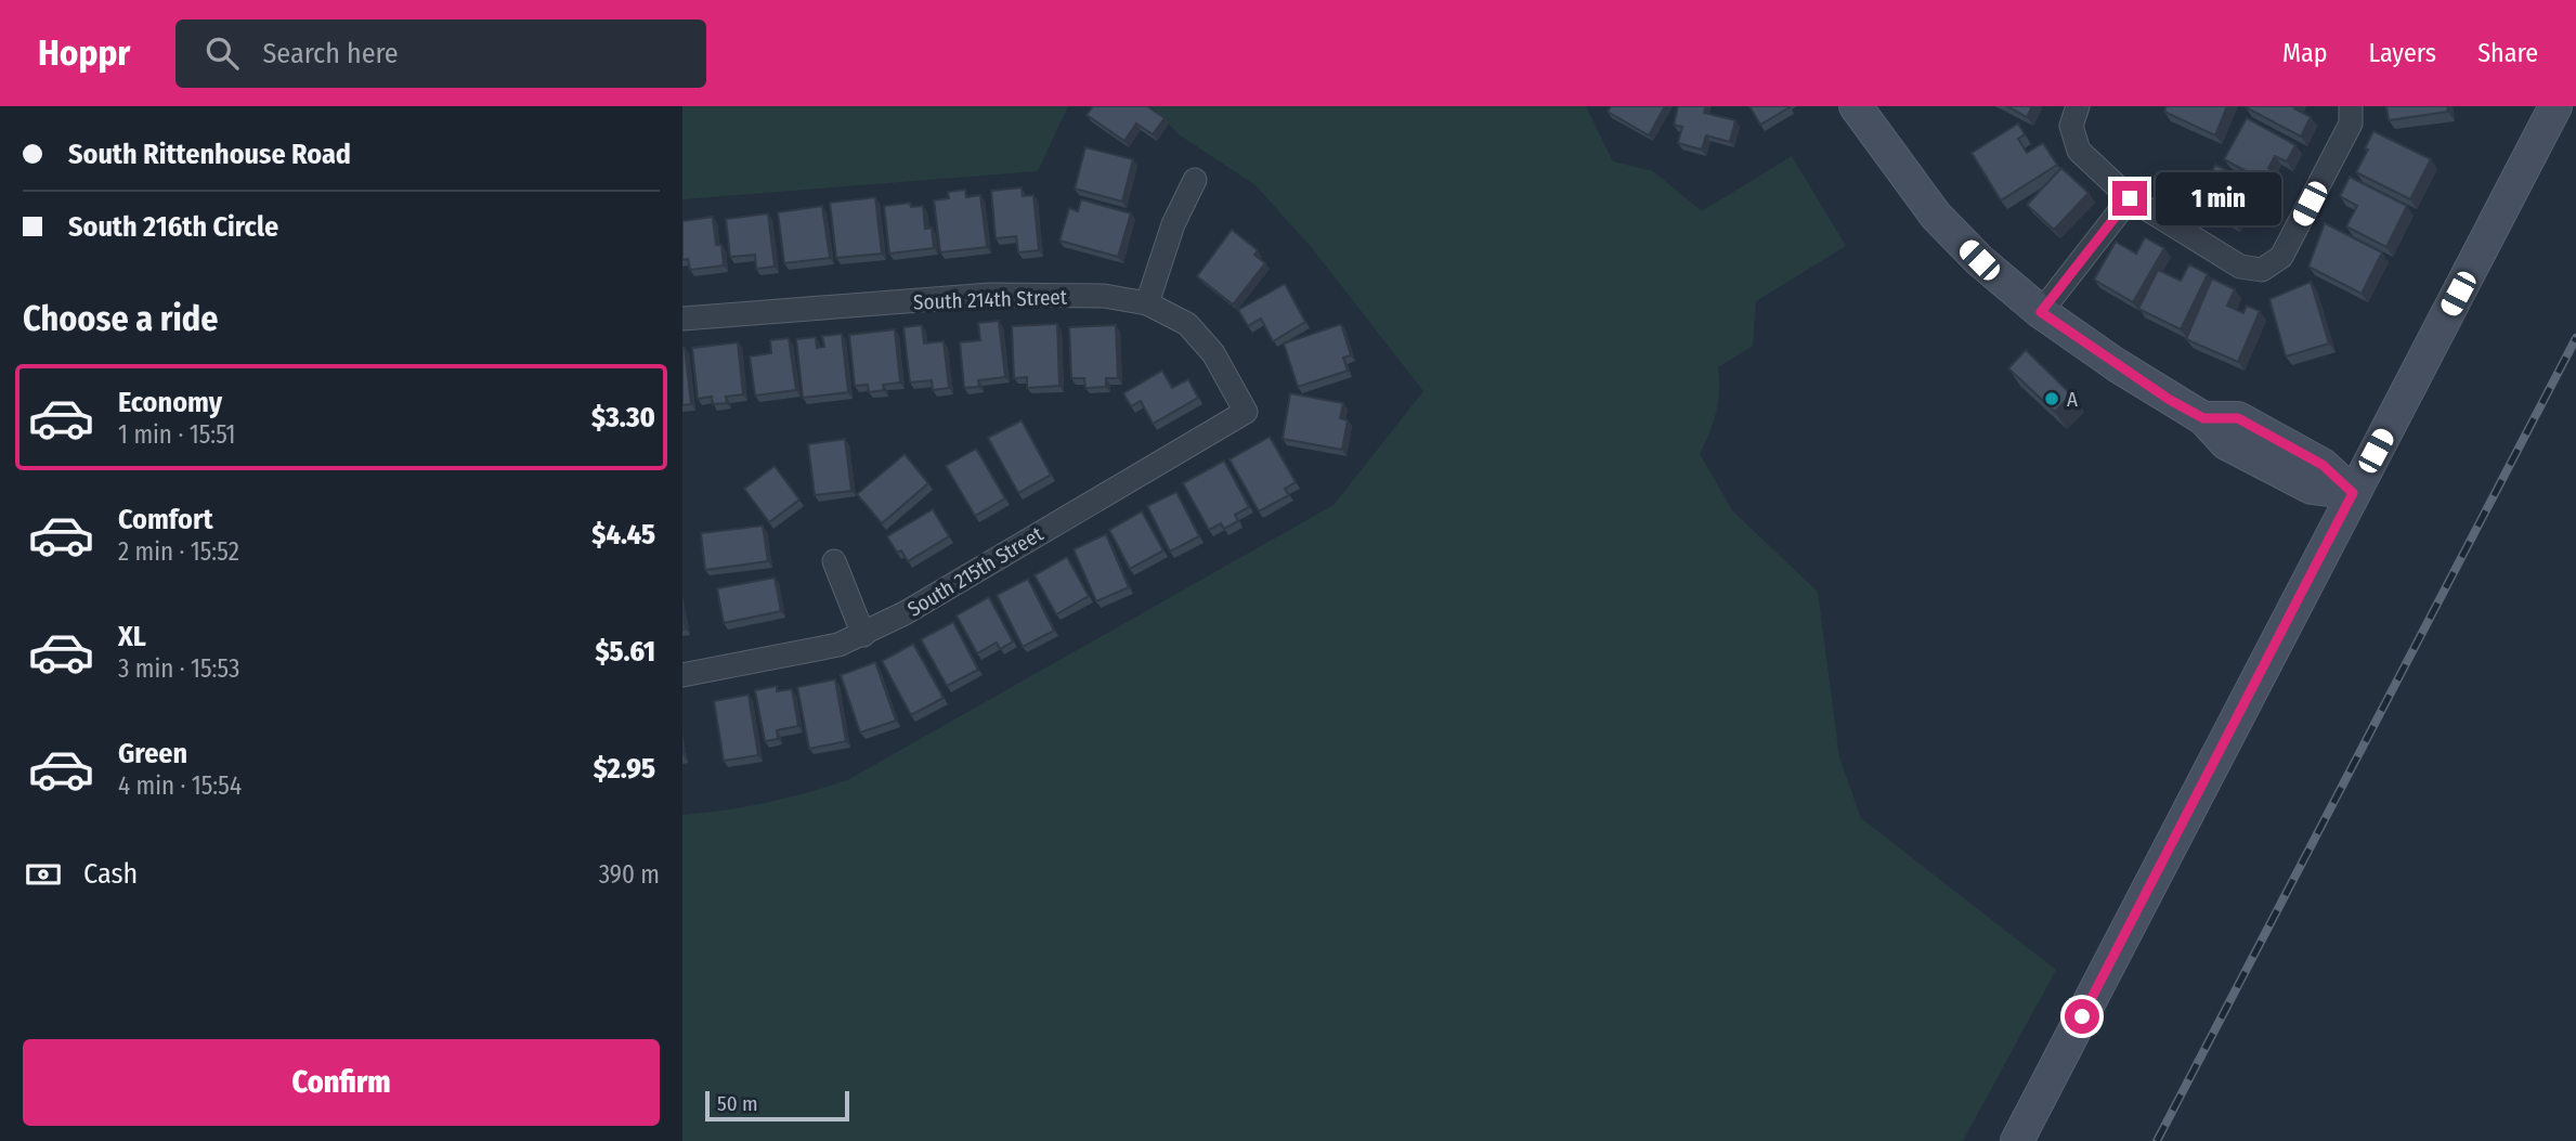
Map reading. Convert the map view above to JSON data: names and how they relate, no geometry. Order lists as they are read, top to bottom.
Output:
{
  "streets": {
    "street": ["South 214th Street", "South 215th Street"]
  },
  "crossings": [
    ["South 214th Street", "South 215th Street"]
  ],
  "places": ["A"],
  "scale_bar": "50 m",
  "page": {
    "header": "Hoppr",
    "search": "Search here",
    "nav": ["Map", "Layers", "Share"],
    "banner": ["South Rittenhouse Road", "South 216th Circle"],
    "bubble": "1 min",
    "heading": "Choose a ride",
    "list": [
      {
        "name": "Economy",
        "note": "1 min · 15:51",
        "value": "$3.30"
      },
      {
        "name": "Comfort",
        "note": "2 min · 15:52",
        "value": "$4.45"
      },
      {
        "name": "XL",
        "note": "3 min · 15:53",
        "value": "$5.61"
      },
      {
        "name": "Green",
        "note": "4 min · 15:54",
        "value": "$2.95"
      }
    ],
    "pay": ["Cash", "390 m"],
    "buttons": "Confirm",
    "scale": "50 m"
  }
}
